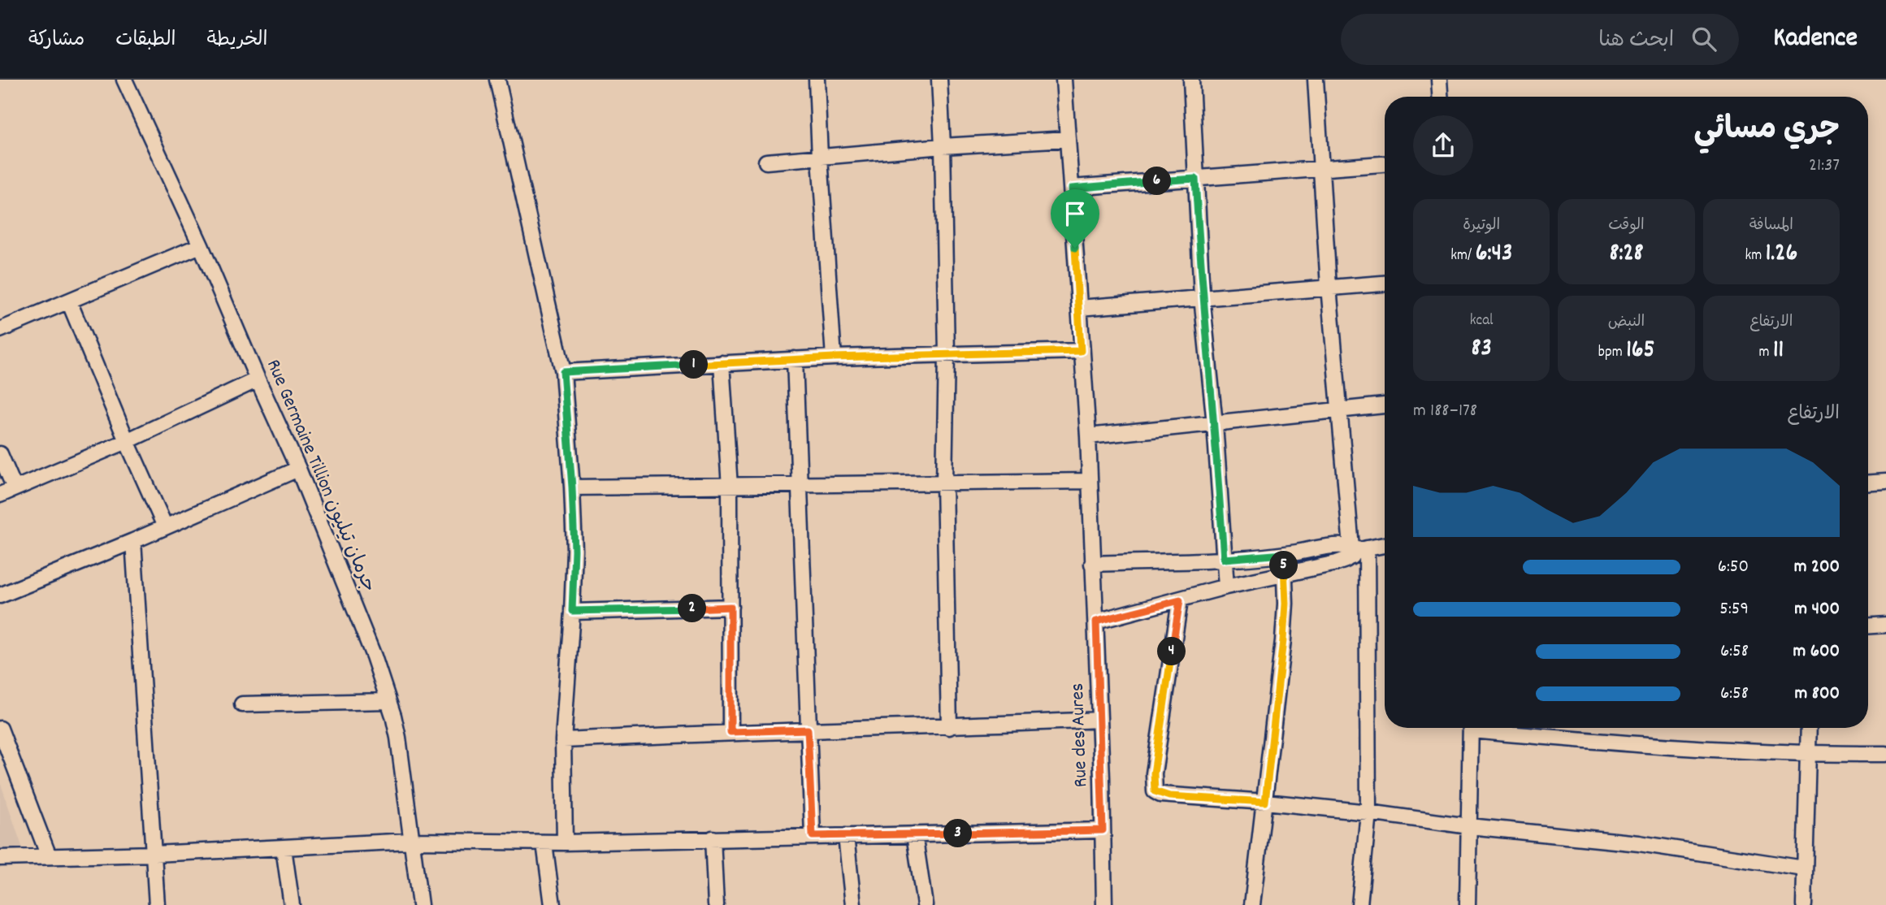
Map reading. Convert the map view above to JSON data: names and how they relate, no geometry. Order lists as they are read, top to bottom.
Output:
{
  "streets": {
    "street": ["Rue Germaine Tillion جرمان تيليون", "Rue des Aures"]
  },
  "page": {
    "header": "Kadence",
    "search": "ابحث هنا",
    "nav": ["الخريطة", "الطبقات", "مشاركة"],
    "heading": ["جري مسائي", "21:37"],
    "pins": [
      "6",
      "1",
      "5",
      "2",
      "4",
      "3"
    ],
    "stats": [
      ["المسافة", "1.26 km"],
      ["الوقت", "8:28"],
      ["الوتيرة", "6:43 /km"],
      ["الارتفاع", "11 m"],
      ["النبض", "165 bpm"],
      ["kcal", "83"]
    ],
    "chart": ["الارتفاع", "178–188 m"],
    "list": [
      {
        "name": "200 m",
        "note": "6:50"
      },
      {
        "name": "400 m",
        "note": "5:59"
      },
      {
        "name": "600 m",
        "note": "6:58"
      },
      {
        "name": "800 m",
        "note": "6:58"
      }
    ]
  }
}
